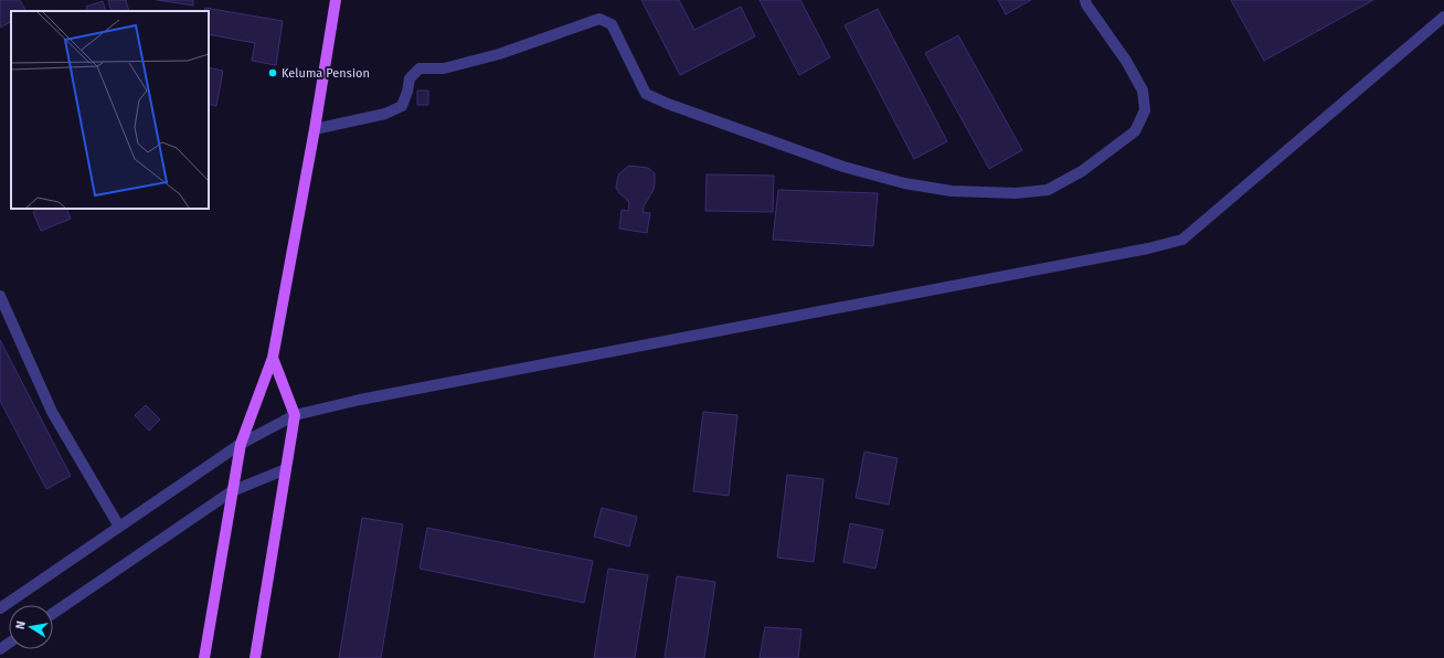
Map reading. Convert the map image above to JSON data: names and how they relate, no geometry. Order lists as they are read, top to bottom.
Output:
{
  "places": ["Keluma Pension"],
  "north": "left"
}
